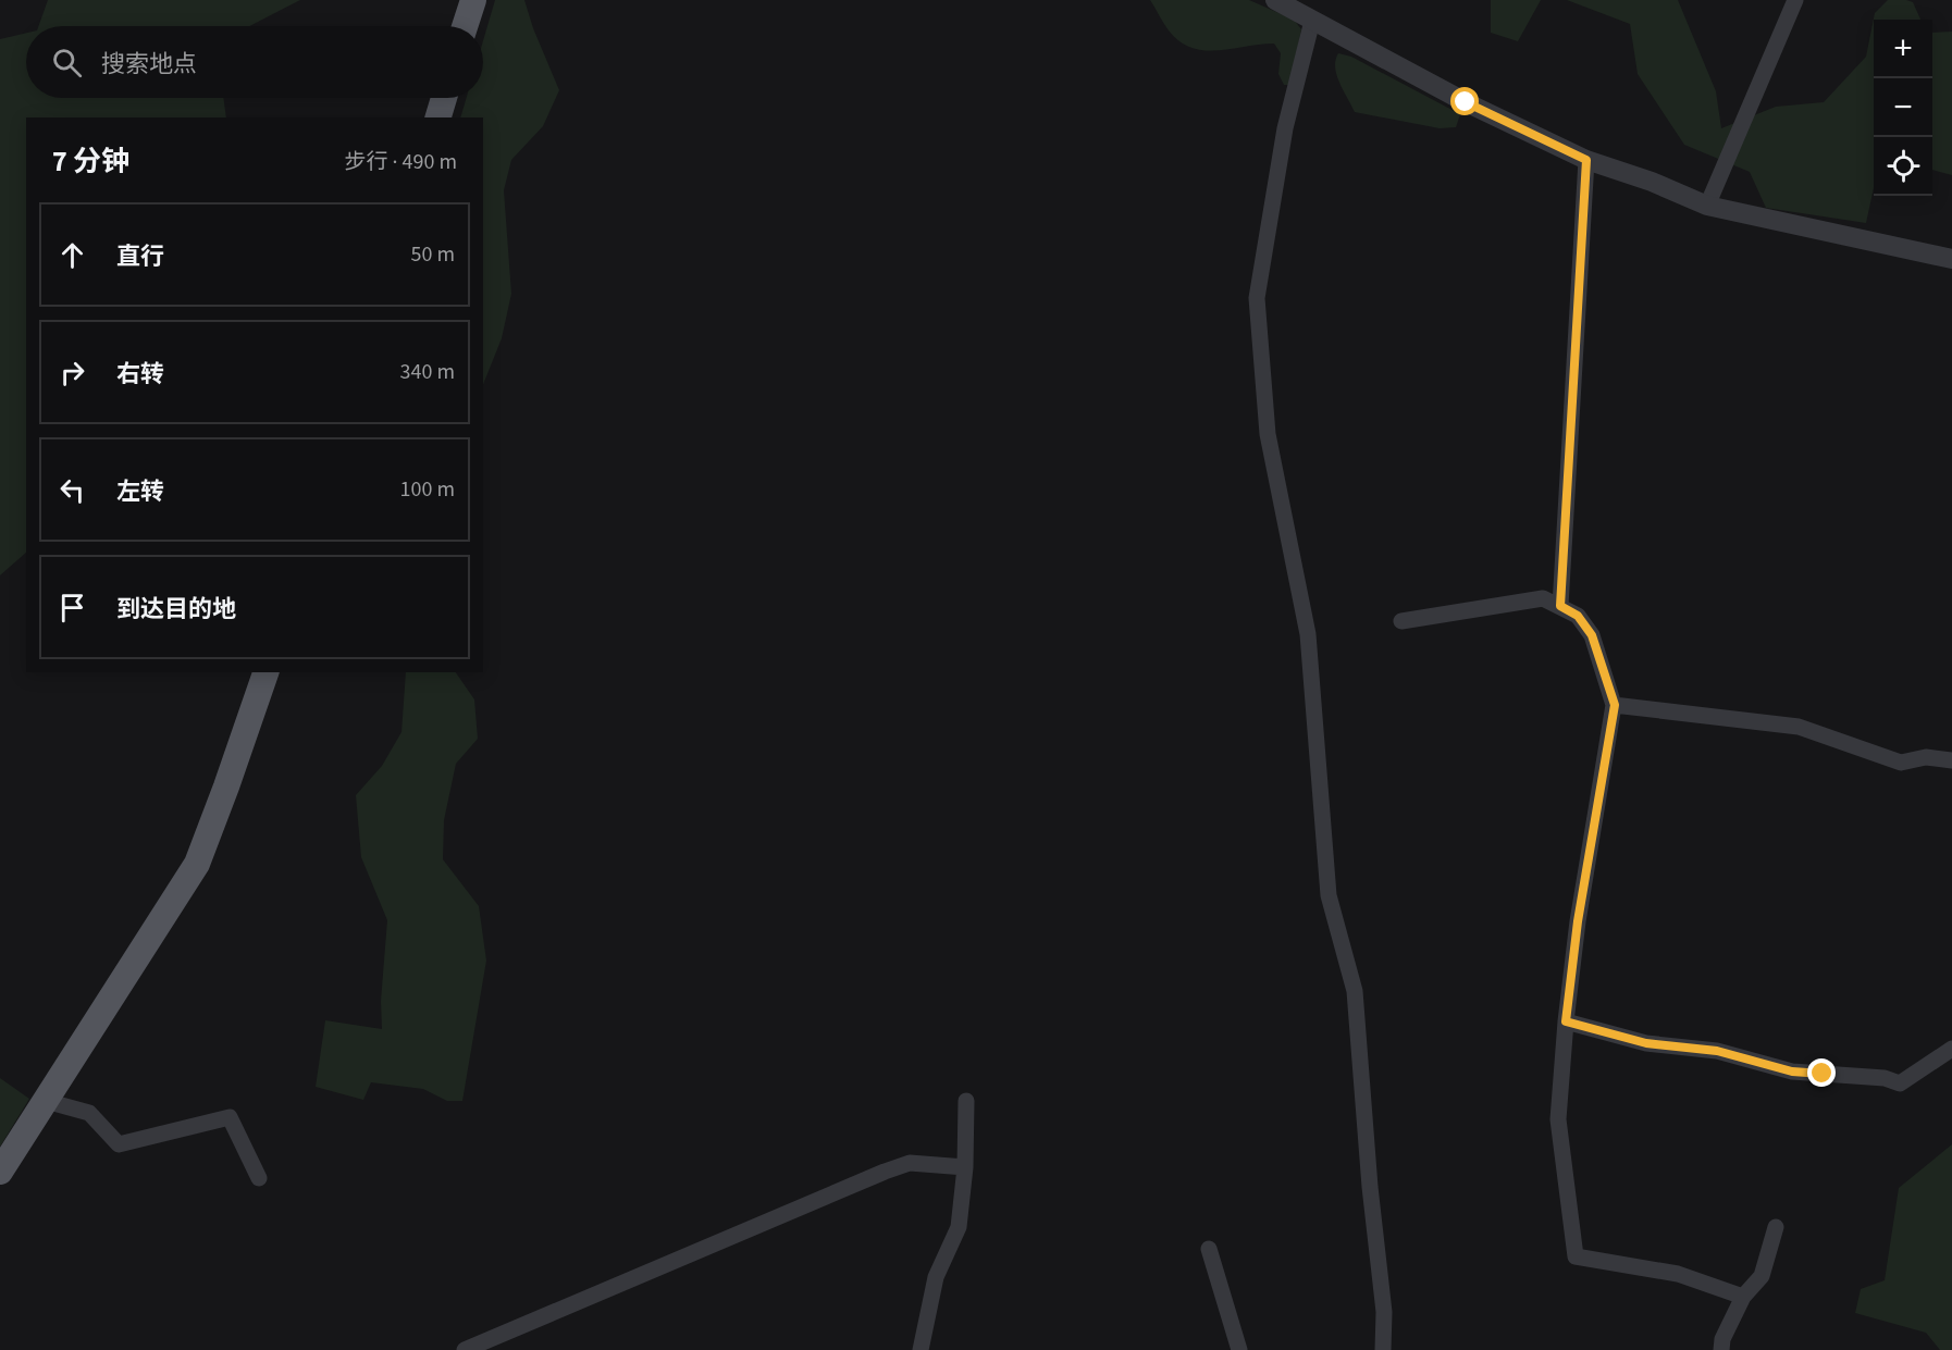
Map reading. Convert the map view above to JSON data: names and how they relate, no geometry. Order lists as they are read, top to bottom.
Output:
{
  "page": {
    "map_buttons": ["+", "−"],
    "search": "搜索地点",
    "heading": ["7 分钟", "步行 · 490 m"],
    "list": [
      ["直行", "50 m"],
      ["右转", "340 m"],
      ["左转", "100 m"],
      "到达目的地"
    ]
  }
}
